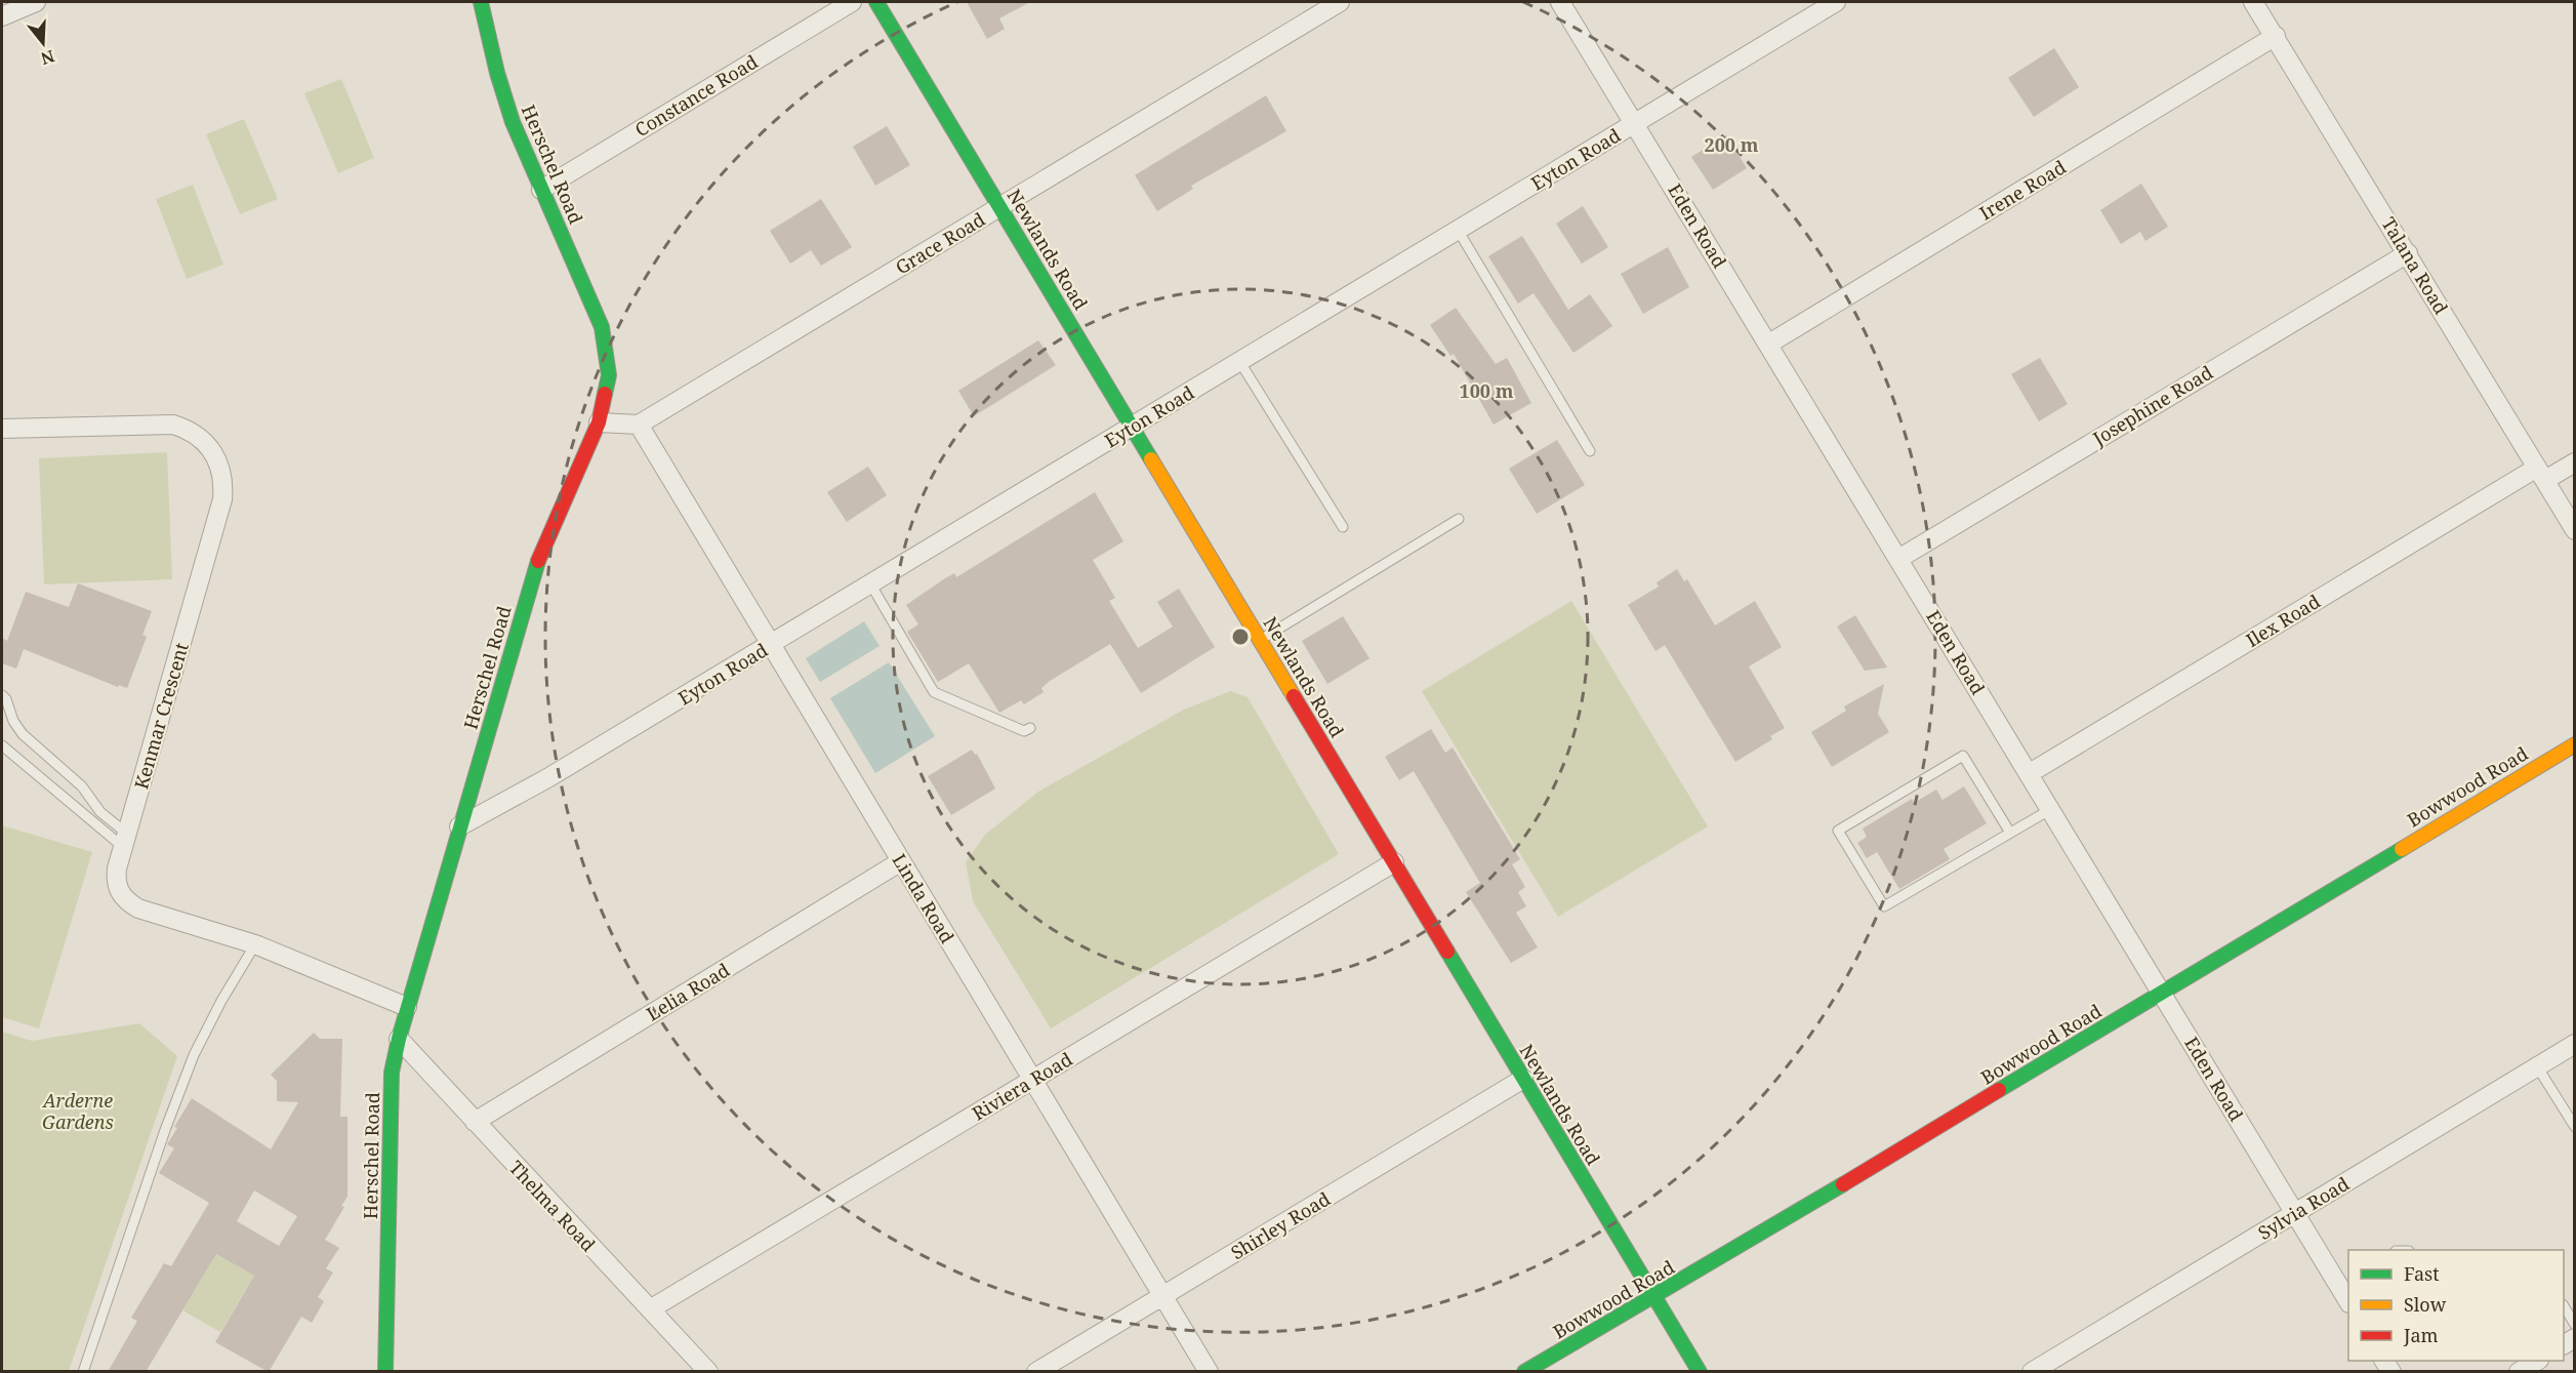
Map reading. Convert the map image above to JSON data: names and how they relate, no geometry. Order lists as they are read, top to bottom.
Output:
{
  "streets": {
    "street": [
      "Constance Road",
      "Eyton Road",
      "Herschel Road",
      "Irene Road",
      "Eden Road",
      "Grace Road",
      "Newlands Road",
      "Talana Road",
      "Josephine Road",
      "Ilex Road",
      "Kenmar Crescent",
      "Bowwood Road",
      "Linda Road",
      "Lelia Road",
      "Riviera Road",
      "Thelma Road",
      "Sylvia Road",
      "Shirley Road"
    ]
  },
  "crossings": [
    ["Constance Road", "Herschel Road"],
    ["Eyton Road", "Herschel Road"],
    ["Eyton Road", "Eden Road"],
    ["Eyton Road", "Newlands Road"],
    ["Eyton Road", "Linda Road"],
    ["Herschel Road", "Kenmar Crescent"],
    ["Herschel Road", "Thelma Road"],
    ["Irene Road", "Eden Road"],
    ["Irene Road", "Talana Road"],
    ["Eden Road", "Josephine Road"],
    ["Eden Road", "Ilex Road"],
    ["Eden Road", "Bowwood Road"],
    ["Eden Road", "Sylvia Road"],
    ["Grace Road", "Newlands Road"],
    ["Grace Road", "Linda Road"],
    ["Newlands Road", "Bowwood Road"],
    ["Newlands Road", "Riviera Road"],
    ["Newlands Road", "Shirley Road"],
    ["Talana Road", "Josephine Road"],
    ["Talana Road", "Ilex Road"],
    ["Linda Road", "Lelia Road"],
    ["Linda Road", "Riviera Road"],
    ["Linda Road", "Shirley Road"],
    ["Lelia Road", "Thelma Road"],
    ["Riviera Road", "Thelma Road"]
  ],
  "parks": ["Arderne Gardens"],
  "legend": ["Fast", "Slow", "Jam"],
  "north": "bottom",
  "rings": ["200 m", "100 m"]
}
